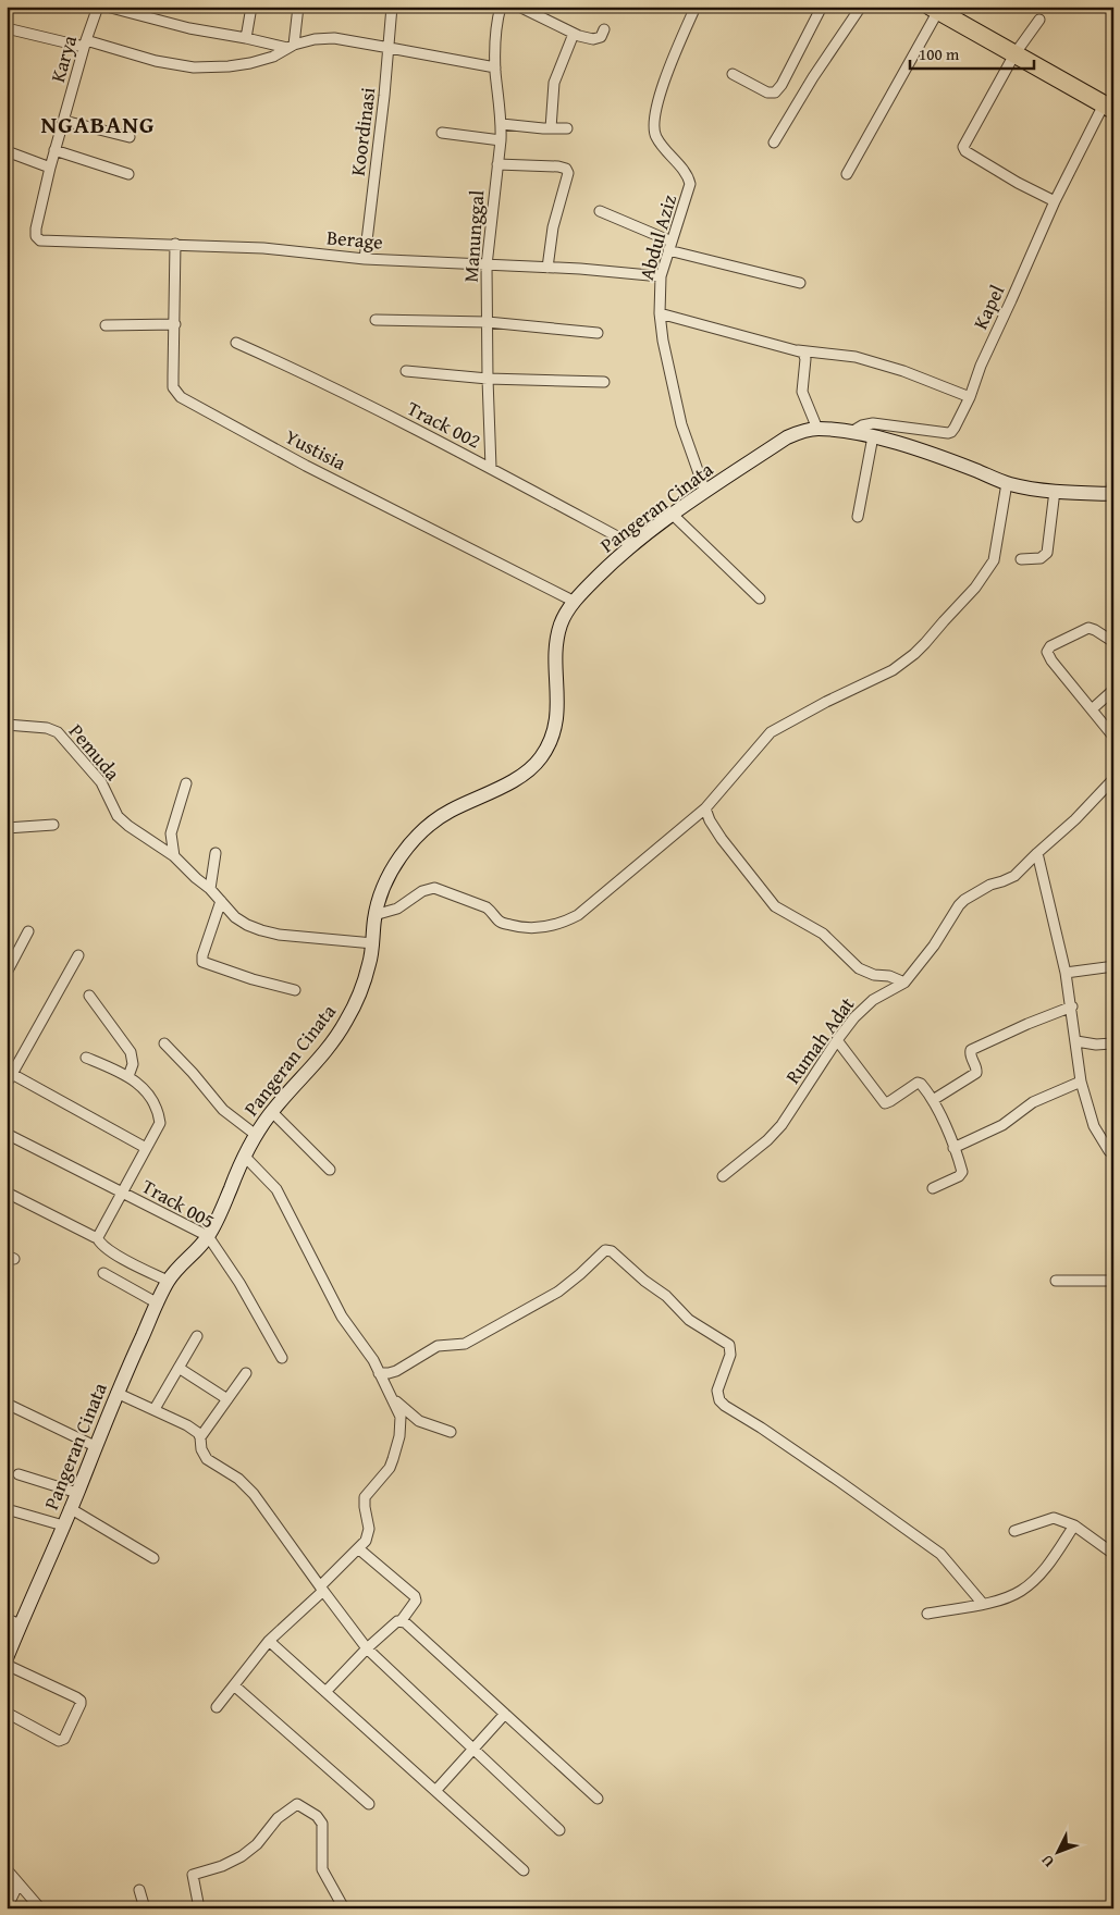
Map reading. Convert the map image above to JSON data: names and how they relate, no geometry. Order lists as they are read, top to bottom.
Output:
{
  "streets": {
    "street": [
      "Karya",
      "Koordinasi",
      "Manunggal",
      "Abdul Aziz",
      "Berage",
      "Kapel",
      "Track 002",
      "Yustisia",
      "Pangeran Cinata",
      "Pemuda",
      "Rumah Adat",
      "Track 005"
    ]
  },
  "crossings": [
    ["Karya", "Berage"],
    ["Koordinasi", "Berage"],
    ["Manunggal", "Berage"],
    ["Manunggal", "Track 002"],
    ["Abdul Aziz", "Berage"],
    ["Abdul Aziz", "Pangeran Cinata"],
    ["Berage", "Yustisia"],
    ["Kapel", "Pangeran Cinata"],
    ["Track 002", "Pangeran Cinata"],
    ["Yustisia", "Pangeran Cinata"],
    ["Pangeran Cinata", "Track 005"]
  ],
  "districts": ["NGABANG"],
  "scale_bar": "100 m",
  "north": "bottom left"
}
